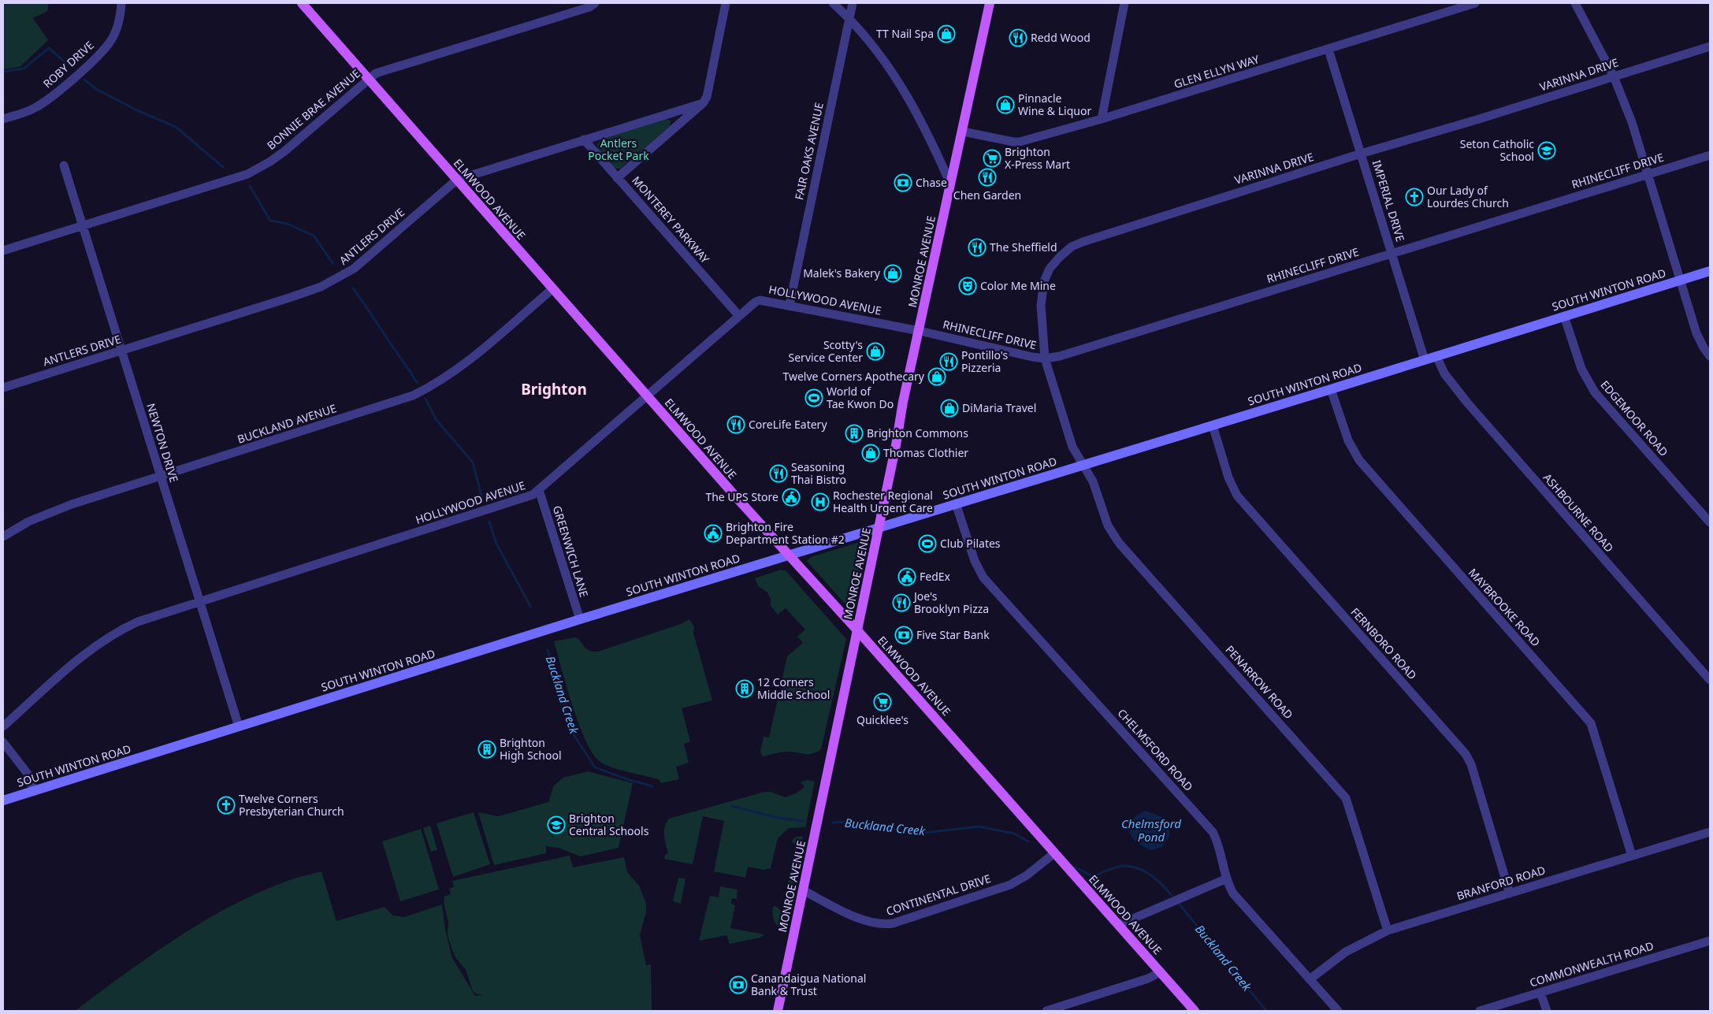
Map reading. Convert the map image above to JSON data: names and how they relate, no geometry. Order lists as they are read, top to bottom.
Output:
{
  "streets": {
    "main road": ["ELMWOOD AVENUE", "MONROE AVENUE", "SOUTH WINTON ROAD"],
    "street": [
      "ROBY DRIVE",
      "GLEN ELLYN WAY",
      "VARINNA DRIVE",
      "BONNIE BRAE AVENUE",
      "FAIR OAKS AVENUE",
      "RHINECLIFF DRIVE",
      "IMPERIAL DRIVE",
      "MONTEREY PARKWAY",
      "ANTLERS DRIVE",
      "HOLLYWOOD AVENUE",
      "EDGEMOOR ROAD",
      "BUCKLAND AVENUE",
      "NEWTON DRIVE",
      "ASHBOURNE ROAD",
      "GREENWICH LANE",
      "MAYBROOKE ROAD",
      "FERNBORO ROAD",
      "PENARROW ROAD",
      "CHELMSFORD ROAD",
      "BRANFORD ROAD",
      "CONTINENTAL DRIVE",
      "COMMONWEALTH ROAD"
    ]
  },
  "crossings": [
    ["GLEN ELLYN WAY", "IMPERIAL DRIVE"],
    ["GLEN ELLYN WAY", "MONROE AVENUE"],
    ["VARINNA DRIVE", "RHINECLIFF DRIVE"],
    ["VARINNA DRIVE", "IMPERIAL DRIVE"],
    ["VARINNA DRIVE", "SOUTH WINTON ROAD"],
    ["VARINNA DRIVE", "PENARROW ROAD"],
    ["BONNIE BRAE AVENUE", "ELMWOOD AVENUE"],
    ["BONNIE BRAE AVENUE", "NEWTON DRIVE"],
    ["FAIR OAKS AVENUE", "HOLLYWOOD AVENUE"],
    ["RHINECLIFF DRIVE", "IMPERIAL DRIVE"],
    ["RHINECLIFF DRIVE", "MONROE AVENUE"],
    ["RHINECLIFF DRIVE", "HOLLYWOOD AVENUE"],
    ["ELMWOOD AVENUE", "ANTLERS DRIVE"],
    ["ELMWOOD AVENUE", "MONROE AVENUE"],
    ["ELMWOOD AVENUE", "SOUTH WINTON ROAD"],
    ["ELMWOOD AVENUE", "HOLLYWOOD AVENUE"],
    ["ELMWOOD AVENUE", "BUCKLAND AVENUE"],
    ["ELMWOOD AVENUE", "CONTINENTAL DRIVE"],
    ["IMPERIAL DRIVE", "SOUTH WINTON ROAD"],
    ["MONTEREY PARKWAY", "ANTLERS DRIVE"],
    ["MONTEREY PARKWAY", "HOLLYWOOD AVENUE"],
    ["ANTLERS DRIVE", "NEWTON DRIVE"],
    ["MONROE AVENUE", "SOUTH WINTON ROAD"],
    ["MONROE AVENUE", "HOLLYWOOD AVENUE"],
    ["MONROE AVENUE", "CONTINENTAL DRIVE"],
    ["SOUTH WINTON ROAD", "EDGEMOOR ROAD"],
    ["SOUTH WINTON ROAD", "NEWTON DRIVE"],
    ["SOUTH WINTON ROAD", "ASHBOURNE ROAD"],
    ["SOUTH WINTON ROAD", "GREENWICH LANE"],
    ["SOUTH WINTON ROAD", "MAYBROOKE ROAD"],
    ["SOUTH WINTON ROAD", "FERNBORO ROAD"],
    ["SOUTH WINTON ROAD", "PENARROW ROAD"],
    ["SOUTH WINTON ROAD", "CHELMSFORD ROAD"],
    ["HOLLYWOOD AVENUE", "NEWTON DRIVE"],
    ["HOLLYWOOD AVENUE", "GREENWICH LANE"],
    ["BUCKLAND AVENUE", "NEWTON DRIVE"],
    ["MAYBROOKE ROAD", "BRANFORD ROAD"],
    ["FERNBORO ROAD", "BRANFORD ROAD"],
    ["PENARROW ROAD", "BRANFORD ROAD"],
    ["CHELMSFORD ROAD", "BRANFORD ROAD"]
  ],
  "districts": ["Brighton"],
  "water": ["Buckland Creek", "Chelmsford Pond"],
  "parks": ["Antlers Pocket Park"],
  "places": {
    "shop": [
      "TT Nail Spa",
      "Pinnacle Wine & Liquor",
      "Malek's Bakery",
      "Scotty's Service Center",
      "Twelve Corners Apothecary",
      "DiMaria Travel",
      "Thomas Clothier"
    ],
    "restaurant": [
      "Redd Wood",
      "Chen Garden",
      "The Sheffield",
      "Pontillo's Pizzeria",
      "CoreLife Eatery",
      "Seasoning Thai Bistro",
      "Joe's Brooklyn Pizza"
    ],
    "school or university": ["Seton Catholic School", "Brighton Central Schools"],
    "supermarket": ["Brighton X-Press Mart", "Quicklee's"],
    "bank": ["Chase", "Five Star Bank", "Canandaigua National Bank & Trust"],
    "church": ["Our Lady of Lourdes Church", "Twelve Corners Presbyterian Church"],
    "theatre": ["Color Me Mine"],
    "sports": ["World of Tae Kwon Do", "Club Pilates"],
    "building": ["Brighton Commons", "12 Corners Middle School", "Brighton High School"],
    "public building": ["The UPS Store", "Brighton Fire Department Station #2", "FedEx"],
    "hospital": ["Rochester Regional Health Urgent Care"]
  }
}
